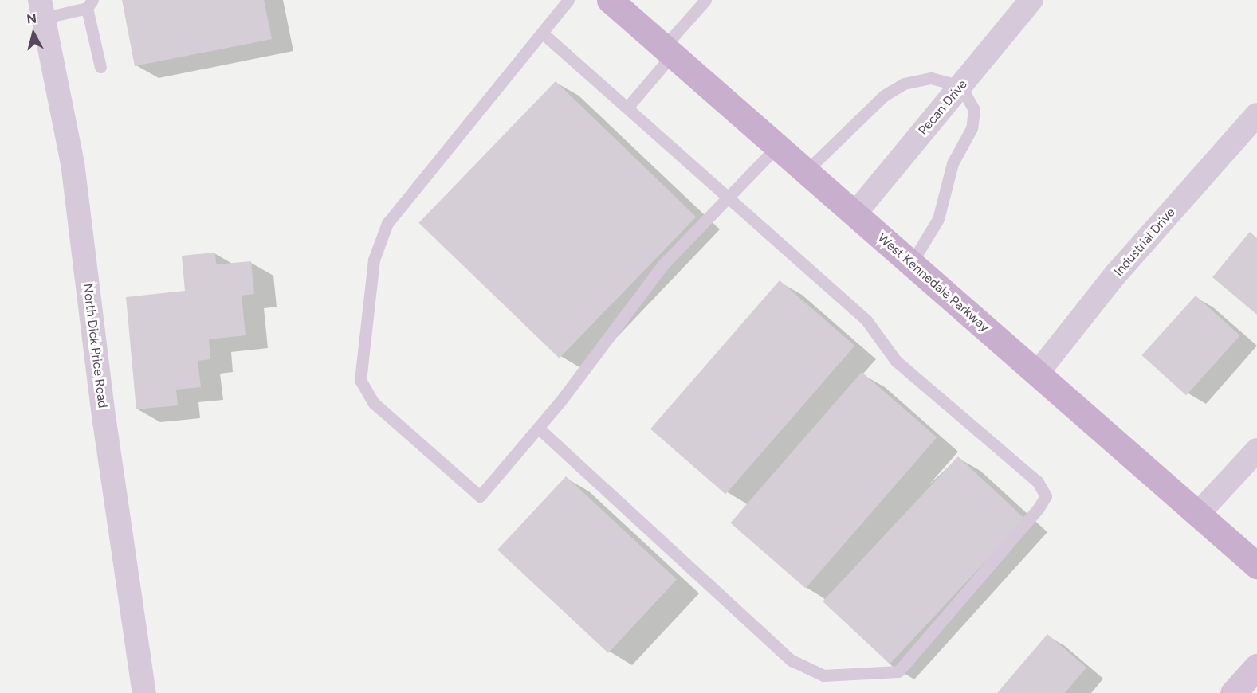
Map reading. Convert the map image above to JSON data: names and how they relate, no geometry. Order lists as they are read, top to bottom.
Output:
{
  "streets": {
    "main road": ["West Kennedale Parkway"],
    "street": ["Pecan Drive", "Industrial Drive", "North Dick Price Road"]
  },
  "crossings": [
    ["Pecan Drive", "West Kennedale Parkway"],
    ["Industrial Drive", "West Kennedale Parkway"]
  ],
  "north": "top"
}
